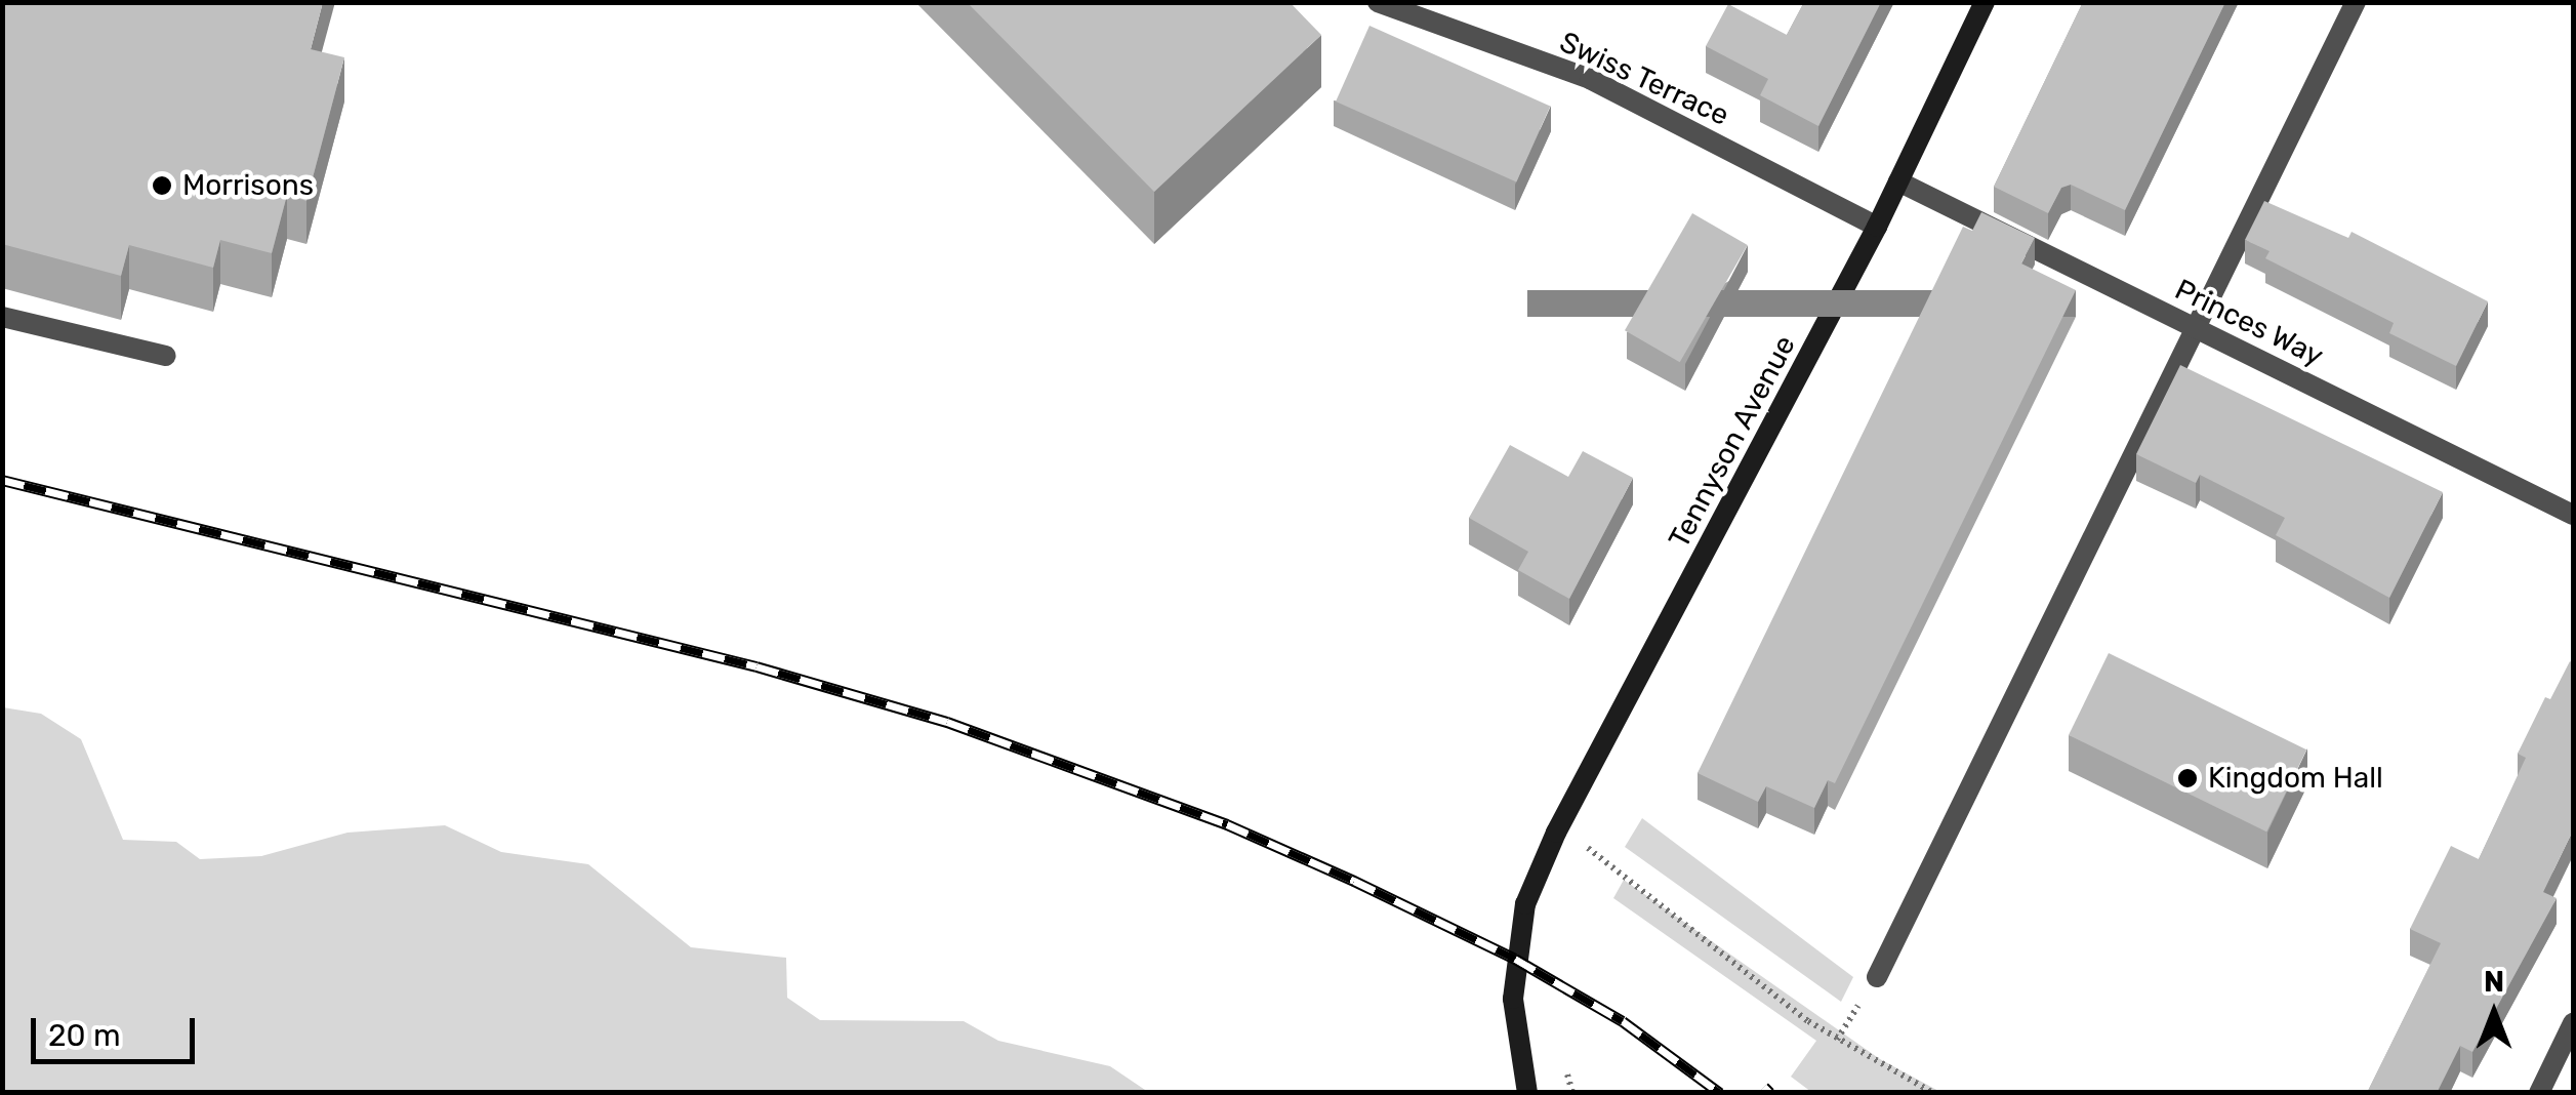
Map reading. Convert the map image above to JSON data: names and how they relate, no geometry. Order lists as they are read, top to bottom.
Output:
{
  "streets": {
    "main road": ["Tennyson Avenue"],
    "street": ["Swiss Terrace", "Princes Way"]
  },
  "crossings": [
    ["Swiss Terrace", "Tennyson Avenue"],
    ["Princes Way", "Tennyson Avenue"]
  ],
  "places": ["Morrisons", "Kingdom Hall"],
  "scale_bar": "20 m",
  "north": "top"
}
